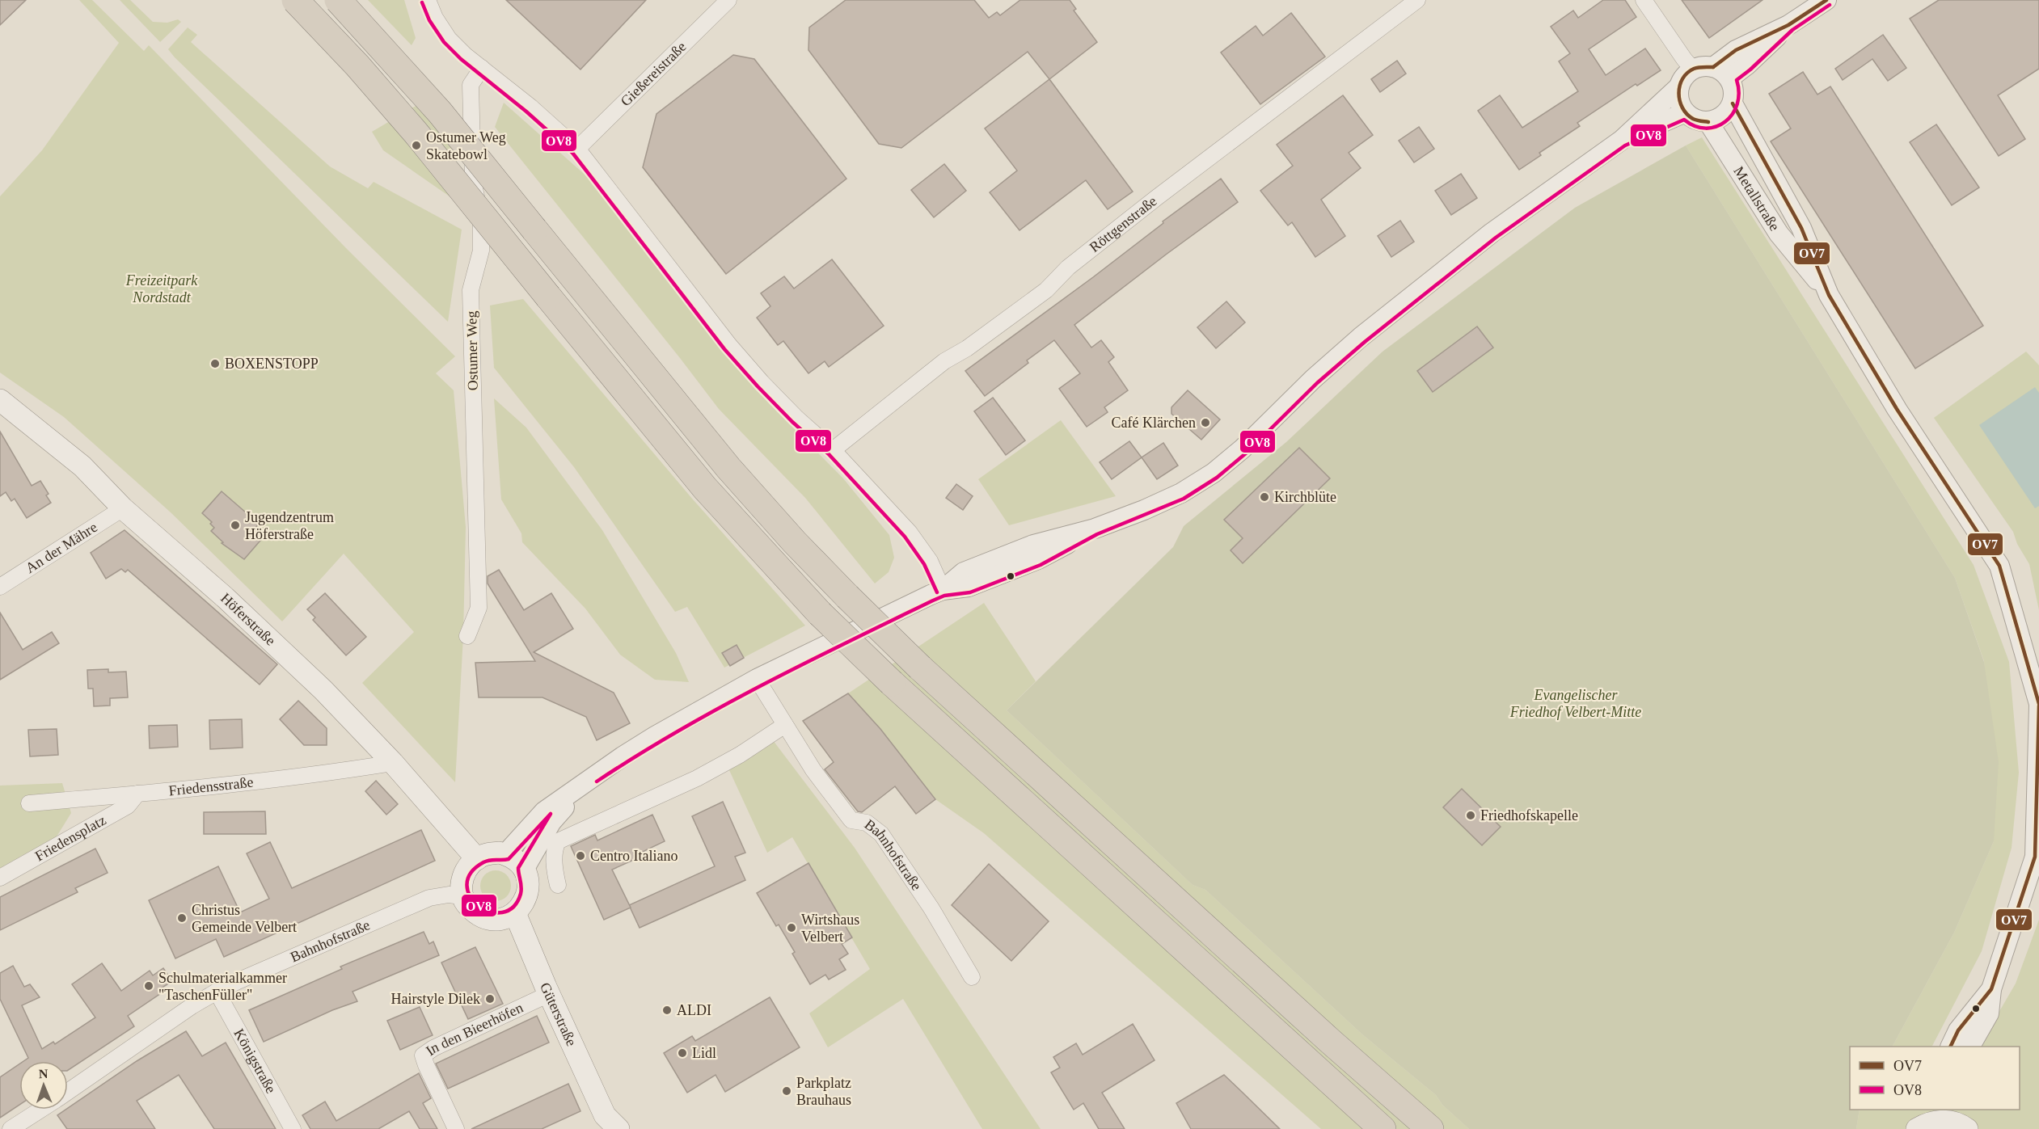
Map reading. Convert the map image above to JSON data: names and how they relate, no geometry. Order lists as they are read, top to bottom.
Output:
{
  "streets": {
    "main road": ["Höferstraße", "Güterstraße"],
    "street": [
      "Gießereistraße",
      "Metallstraße",
      "Röttgenstraße",
      "Ostumer Weg",
      "An der Mähre",
      "Friedensstraße",
      "Friedensplatz",
      "Bahnhofstraße",
      "In den Bieerhöfen",
      "Königstraße"
    ]
  },
  "crossings": [
    ["An der Mähre", "Höferstraße"],
    ["Höferstraße", "Friedensstraße"],
    ["Höferstraße", "Bahnhofstraße"],
    ["Höferstraße", "Güterstraße"],
    ["Friedensstraße", "Friedensplatz"],
    ["Bahnhofstraße", "Güterstraße"],
    ["Bahnhofstraße", "Königstraße"],
    ["Güterstraße", "In den Bieerhöfen"]
  ],
  "parks": ["Freizeitpark Nordstadt", "Evangelischer Friedhof Velbert-Mitte"],
  "places": [
    "Ostumer Weg Skatebowl",
    "BOXENSTOPP",
    "Café Klärchen",
    "Kirchblüte",
    "Jugendzentrum Höferstraße",
    "Friedhofskapelle",
    "Centro Italiano",
    "Christus Gemeinde Velbert",
    "Wirtshaus Velbert",
    "Schulmaterialkammer \"TaschenFüller\"",
    "Hairstyle Dilek",
    "ALDI",
    "Lidl",
    "Parkplatz Brauhaus"
  ],
  "lines": ["transit line OV7", "transit line OV8"],
  "legend": ["OV7", "OV8"],
  "north": "top"
}
